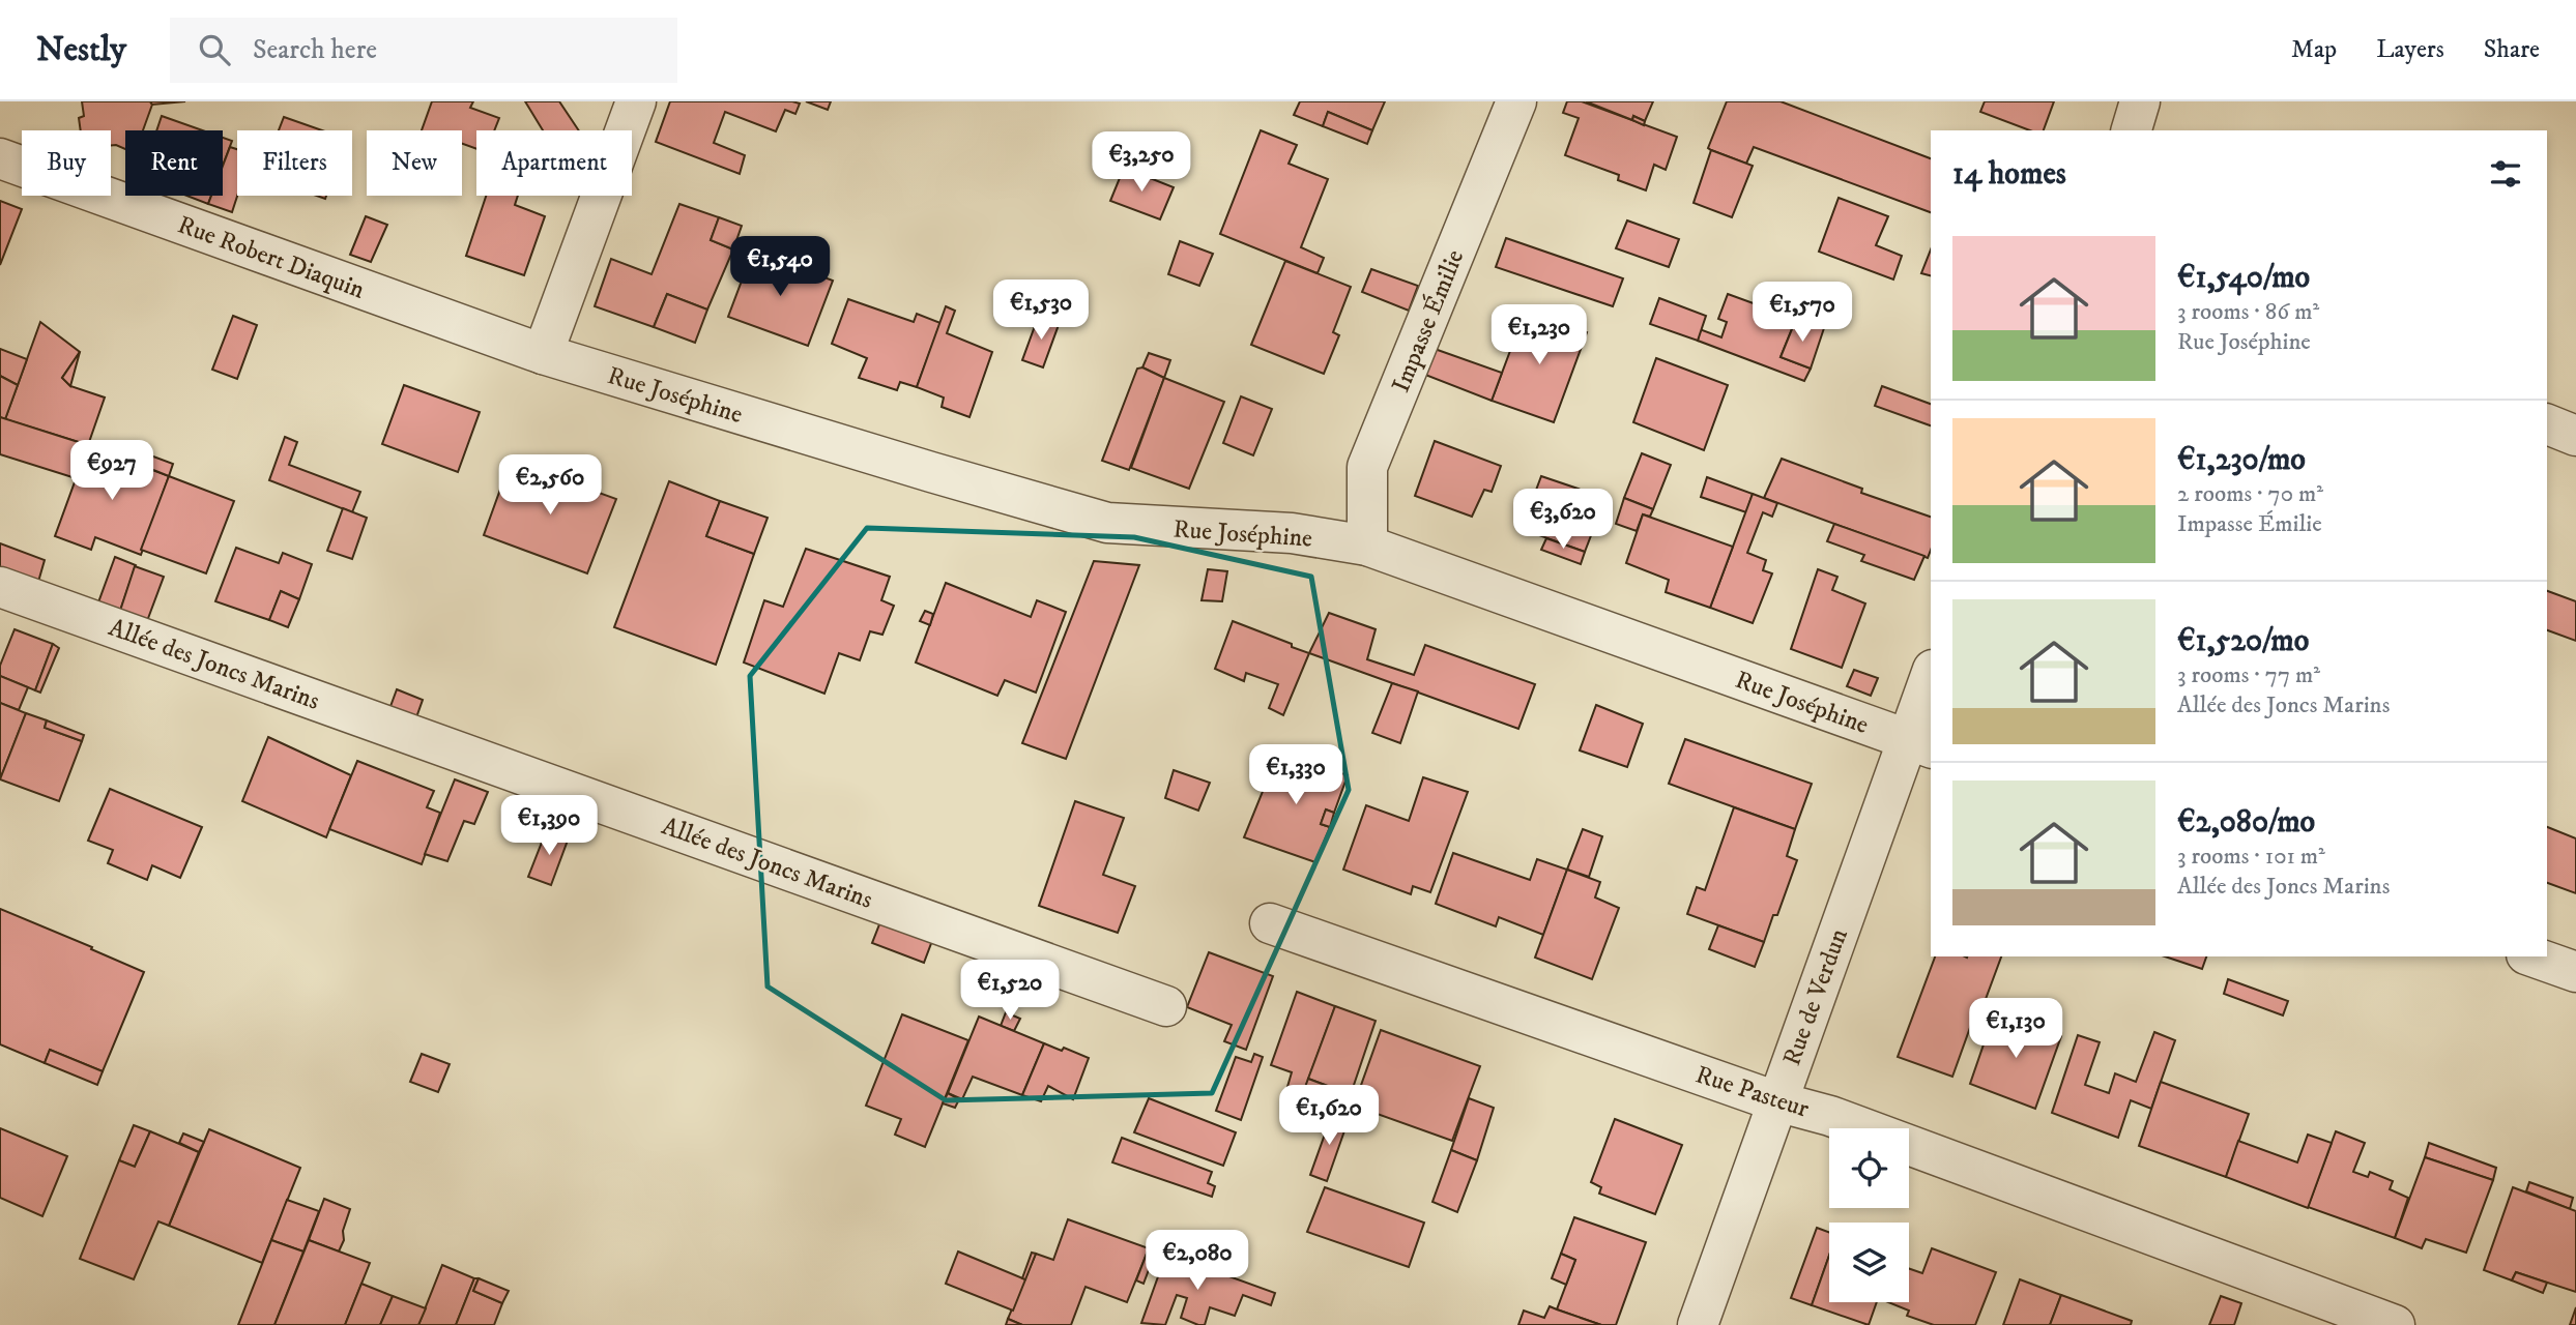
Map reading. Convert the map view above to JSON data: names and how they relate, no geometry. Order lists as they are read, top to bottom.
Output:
{
  "streets": {
    "street": [
      "Rue Robert Diaquin",
      "Impasse Émilie",
      "Rue Joséphine",
      "Allée des Joncs Marins",
      "Rue de Verdun",
      "Rue Pasteur"
    ]
  },
  "crossings": [
    ["Rue Robert Diaquin", "Rue Joséphine"],
    ["Impasse Émilie", "Rue Joséphine"],
    ["Rue Joséphine", "Rue de Verdun"],
    ["Rue de Verdun", "Rue Pasteur"]
  ],
  "page": {
    "header": "Nestly",
    "search": "Search here",
    "nav": ["Map", "Layers", "Share"],
    "chip": [
      "Buy",
      "Rent",
      "Filters",
      "New",
      "Apartment"
    ],
    "heading": "14 homes",
    "price": [
      "€3,250",
      "€1,540",
      "€1,530",
      "€1,570",
      "€1,230",
      "€927",
      "€2,560",
      "€3,620",
      "€1,330",
      "€1,390",
      "€1,520",
      "€1,130",
      "€1,620",
      "€2,080"
    ],
    "list": [
      {
        "name": "€1,540/mo",
        "note": "3 rooms · 86 m² · Rue Joséphine"
      },
      {
        "name": "€1,230/mo",
        "note": "2 rooms · 70 m² · Impasse Émilie"
      },
      {
        "name": "€1,520/mo",
        "note": "3 rooms · 77 m² · Allée des Joncs Marins"
      },
      {
        "name": "€2,080/mo",
        "note": "3 rooms · 101 m² · Allée des Joncs Marins"
      }
    ]
  }
}
